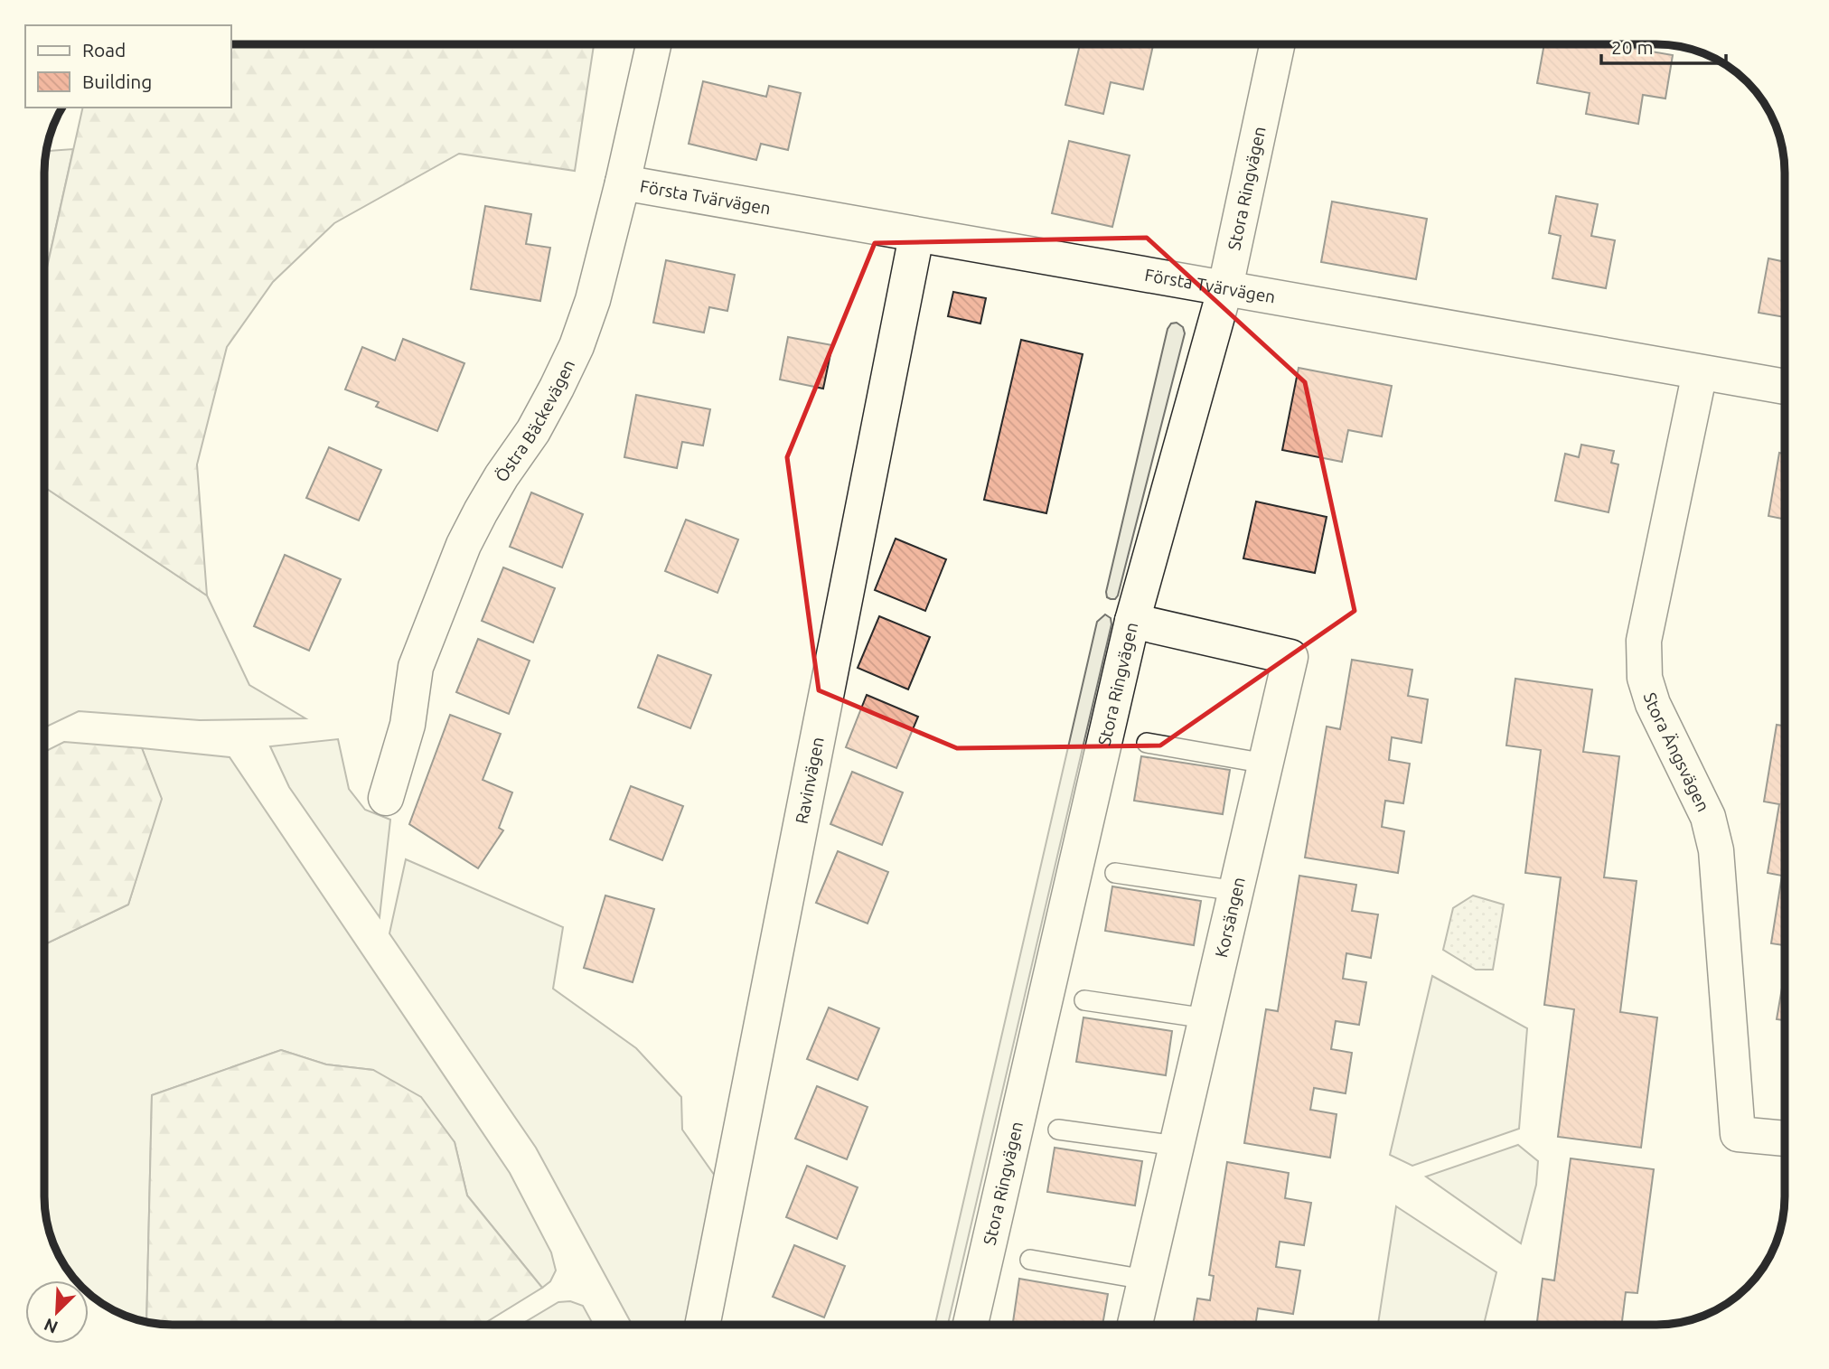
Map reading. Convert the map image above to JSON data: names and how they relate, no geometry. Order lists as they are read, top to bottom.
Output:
{
  "streets": {
    "street": [
      "Stora Ringvägen",
      "Första Tvärvägen",
      "Östra Bäckevägen",
      "Stora Ängsvägen",
      "Ravinvägen",
      "Korsängen"
    ]
  },
  "crossings": [
    ["Stora Ringvägen", "Första Tvärvägen"],
    ["Stora Ringvägen", "Korsängen"],
    ["Första Tvärvägen", "Östra Bäckevägen"],
    ["Första Tvärvägen", "Stora Ängsvägen"],
    ["Första Tvärvägen", "Ravinvägen"]
  ],
  "legend": ["Road", "Building"],
  "scale_bar": "20 m",
  "north": "bottom left"
}
